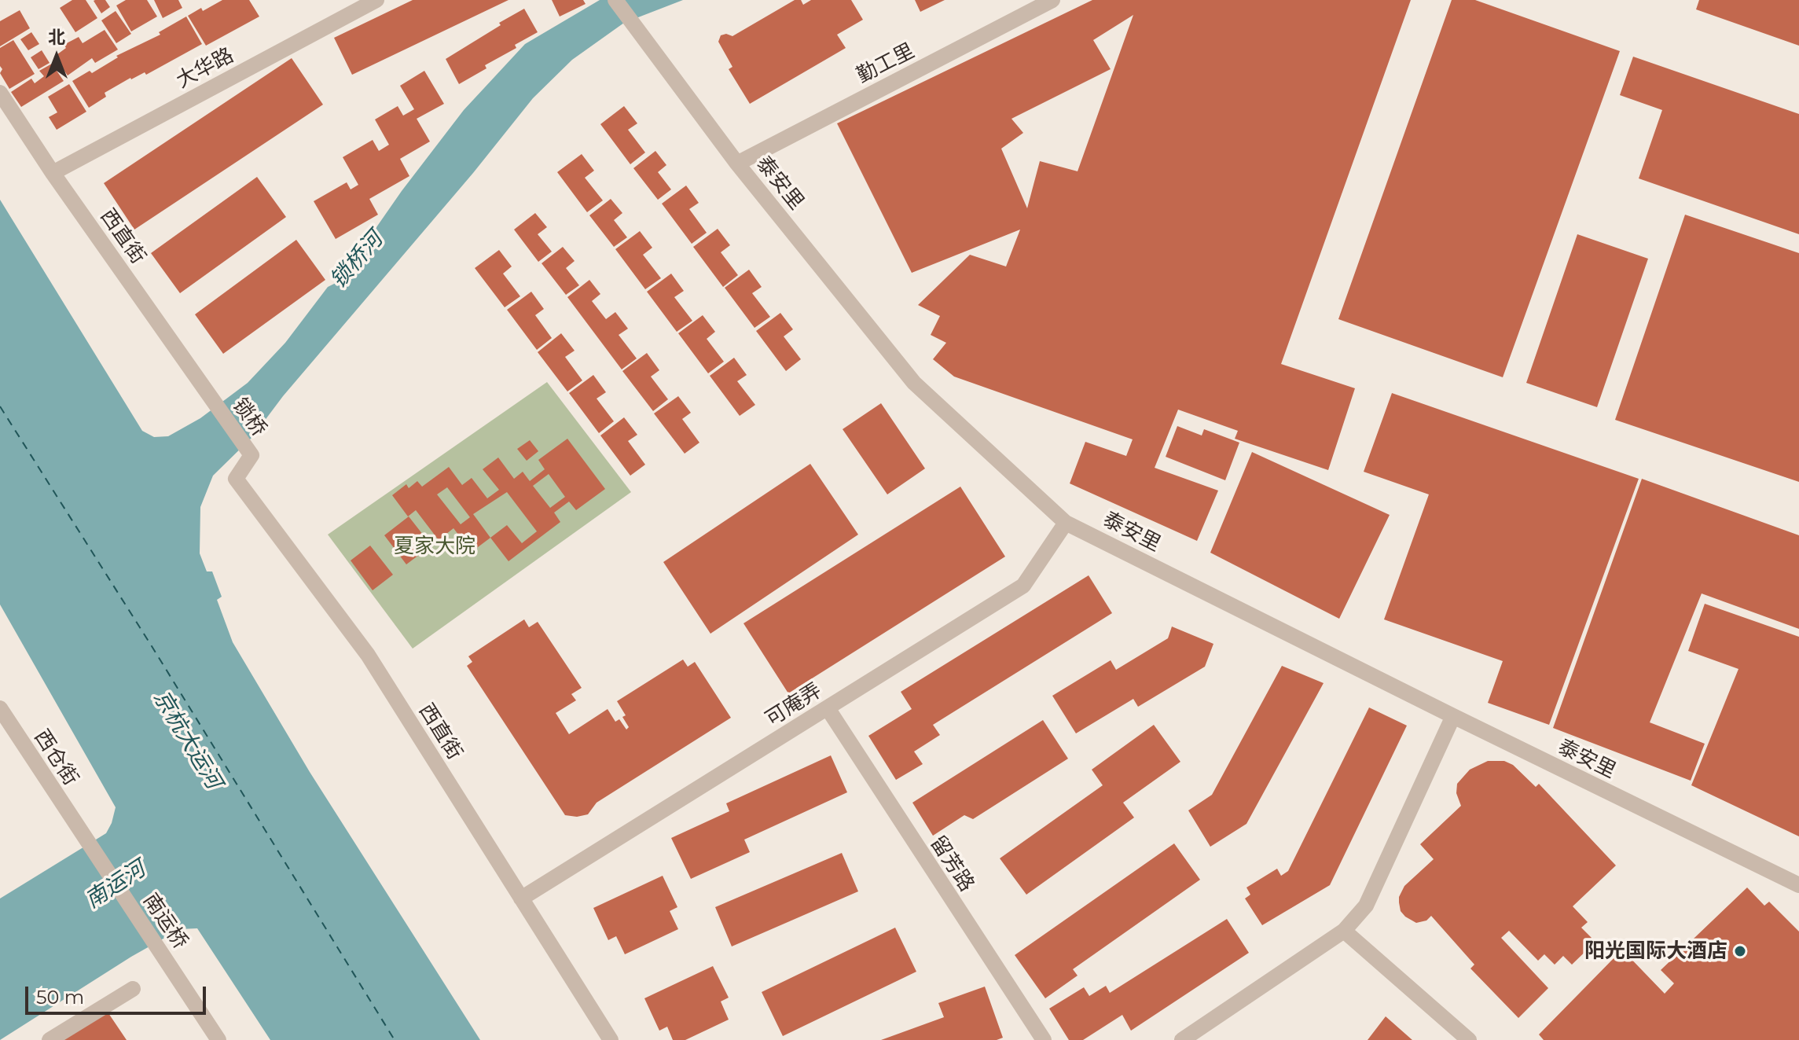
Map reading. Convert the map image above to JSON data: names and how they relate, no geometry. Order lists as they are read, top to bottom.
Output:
{
  "streets": {
    "street": [
      "勤工里",
      "大华路",
      "泰安里",
      "西直街",
      "锁桥",
      "可庵弄",
      "西仓街",
      "留芳路",
      "南运桥"
    ]
  },
  "crossings": [
    ["勤工里", "泰安里"],
    ["大华路", "西直街"],
    ["泰安里", "可庵弄"],
    ["西直街", "锁桥"],
    ["西直街", "可庵弄"],
    ["可庵弄", "留芳路"],
    ["西仓街", "南运桥"]
  ],
  "water": ["锁桥河", "京杭大运河", "南运河"],
  "parks": ["夏家大院"],
  "places": ["阳光国际大酒店"],
  "scale_bar": "50 m",
  "north": "top"
}
